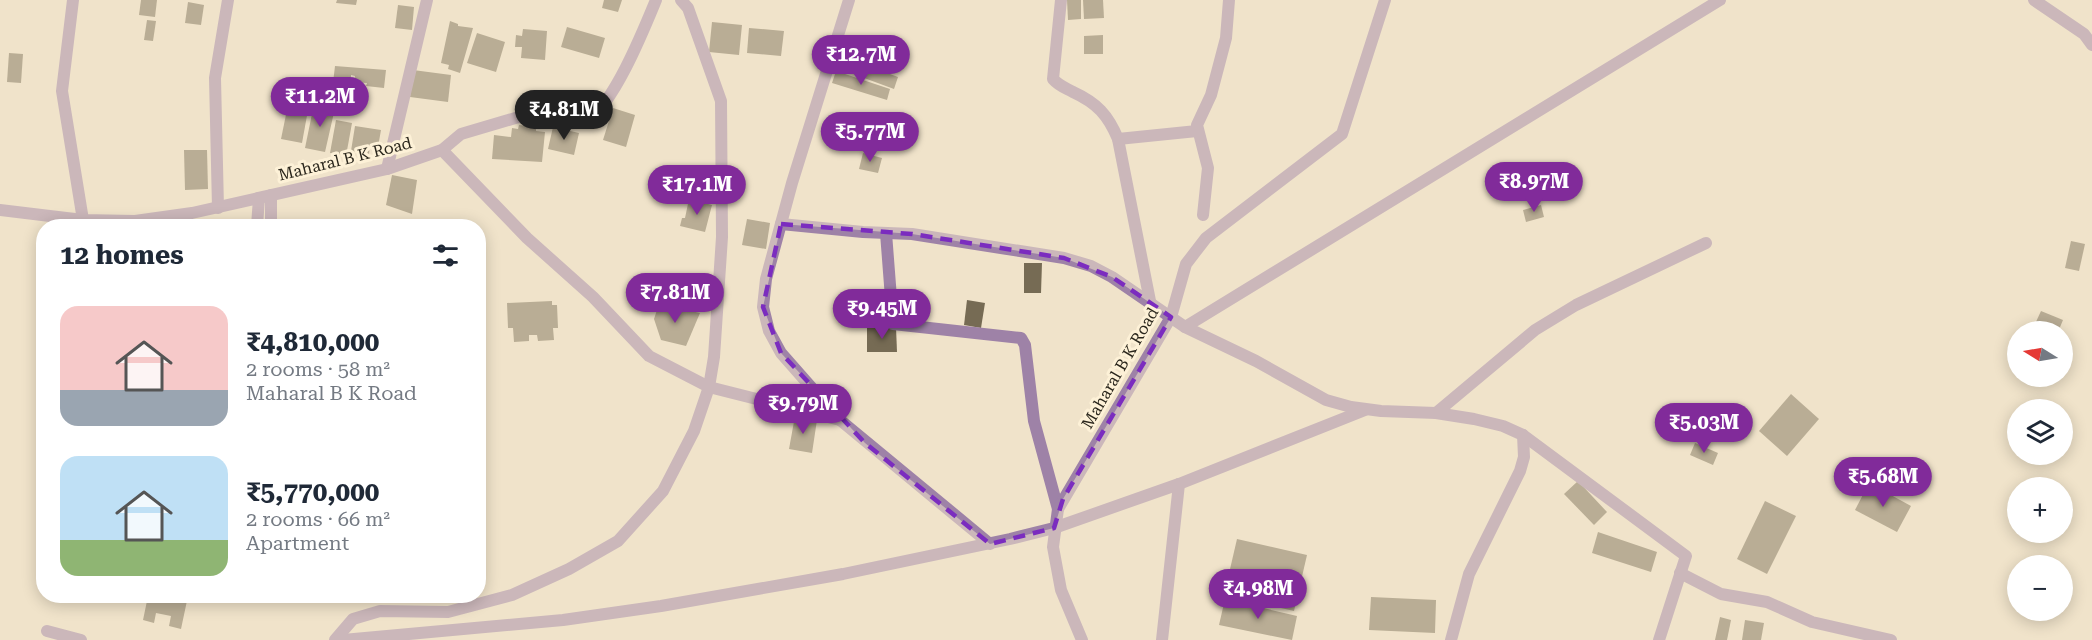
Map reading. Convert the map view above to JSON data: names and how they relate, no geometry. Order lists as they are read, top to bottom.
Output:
{
  "streets": {
    "street": ["Maharal B K Road"]
  },
  "north": "left",
  "page": {
    "price": [
      "₹12.7M",
      "₹11.2M",
      "₹4.81M",
      "₹5.77M",
      "₹8.97M",
      "₹17.1M",
      "₹7.81M",
      "₹9.45M",
      "₹9.79M",
      "₹5.03M",
      "₹5.68M",
      "₹4.98M"
    ],
    "heading": "12 homes",
    "list": [
      {
        "name": "₹4,810,000",
        "note": "2 rooms · 58 m² · Maharal B K Road"
      },
      {
        "name": "₹5,770,000",
        "note": "2 rooms · 66 m² · Apartment"
      }
    ],
    "map_buttons": ["+", "−"]
  }
}
